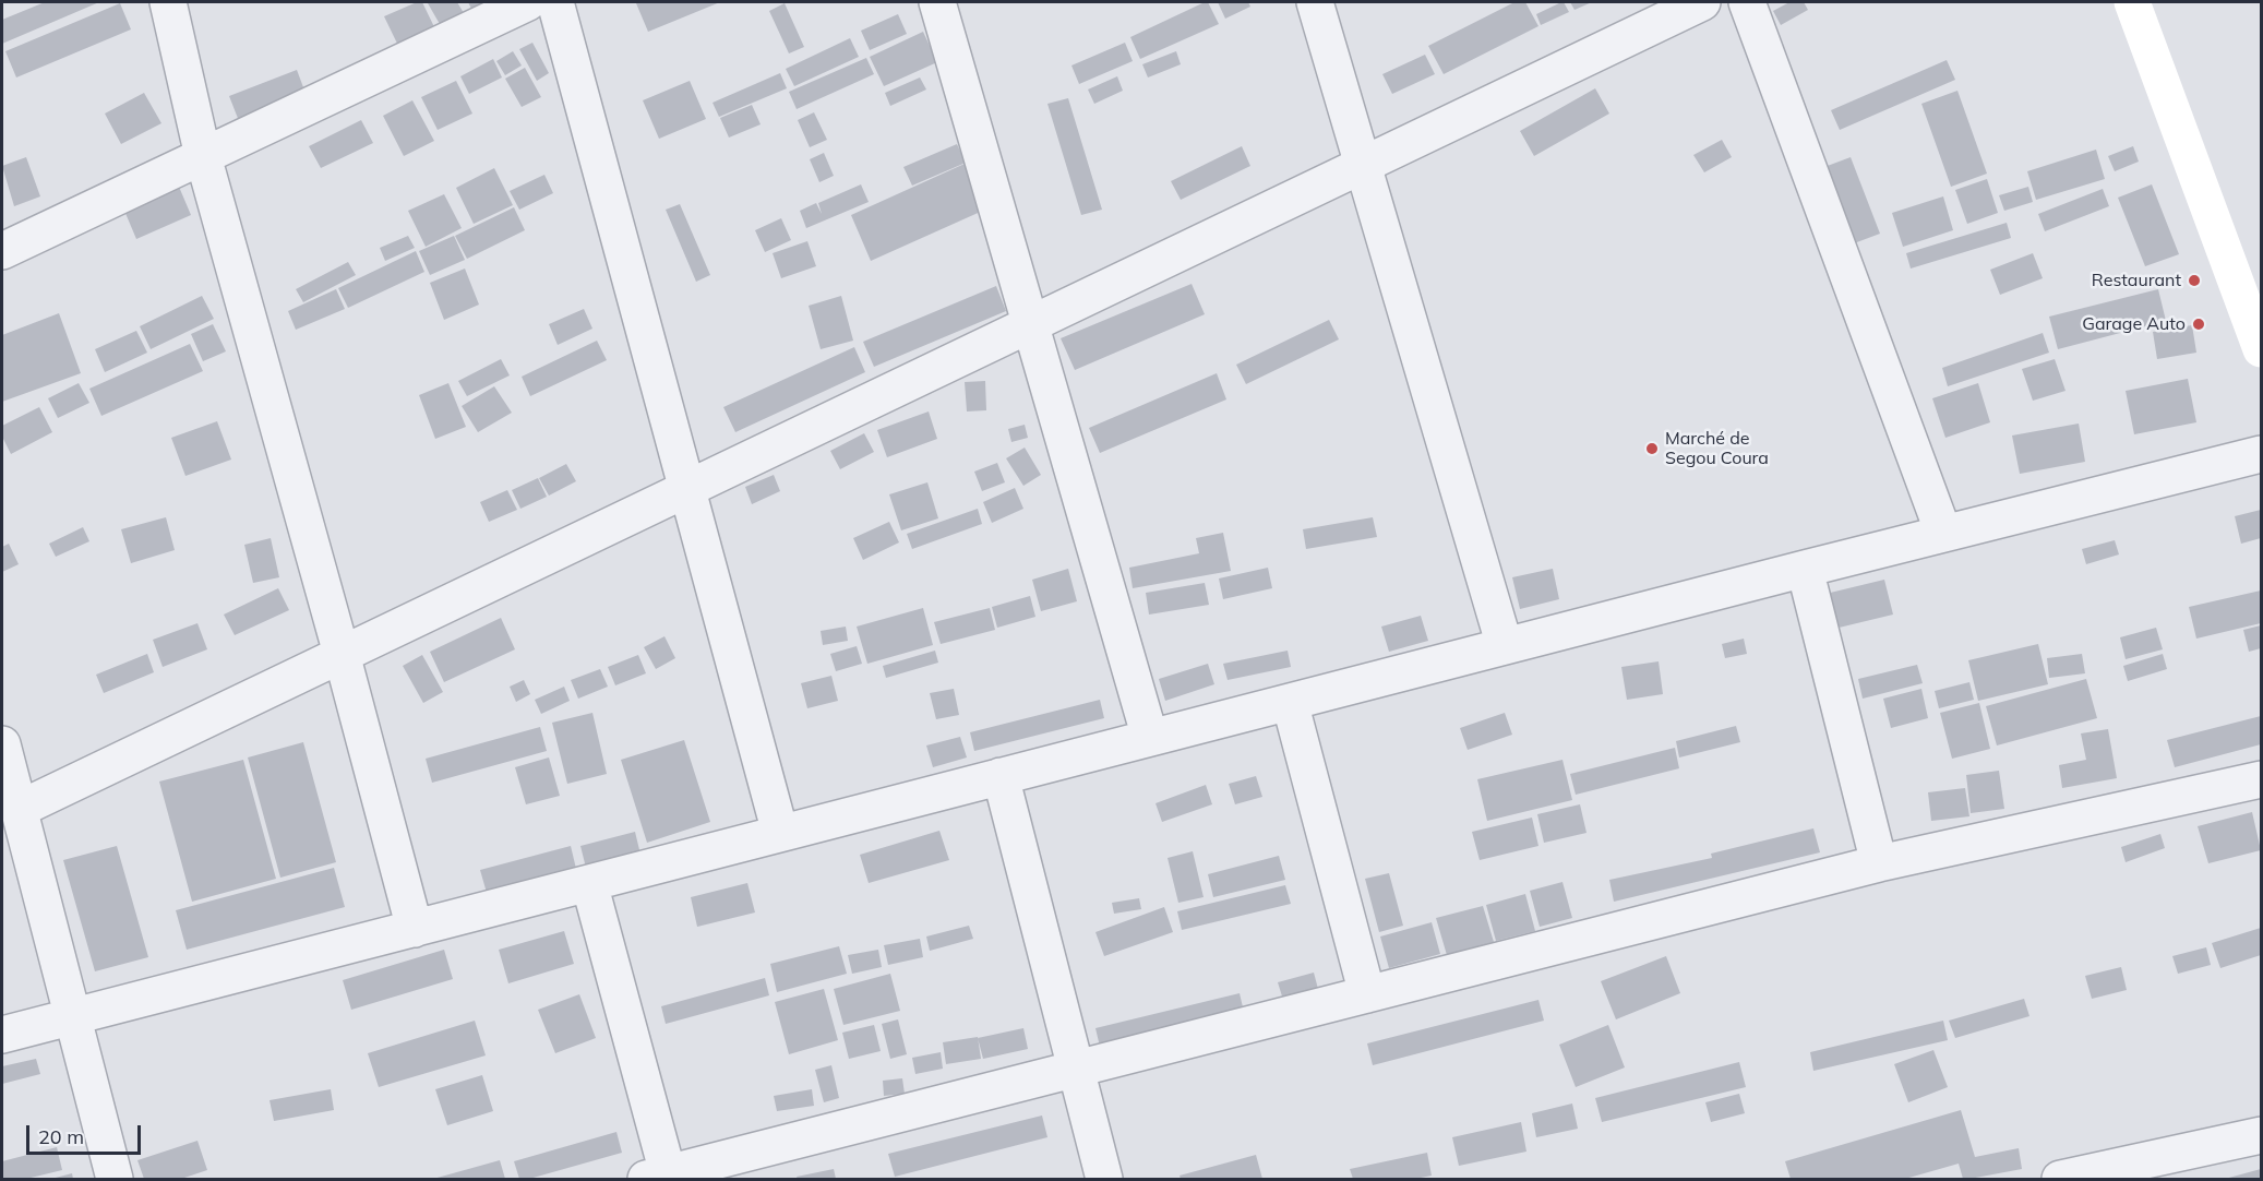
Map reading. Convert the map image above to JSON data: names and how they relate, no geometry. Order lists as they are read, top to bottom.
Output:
{
  "places": ["Restaurant", "Garage Auto", "Marché de Segou Coura"],
  "scale_bar": "20 m"
}
